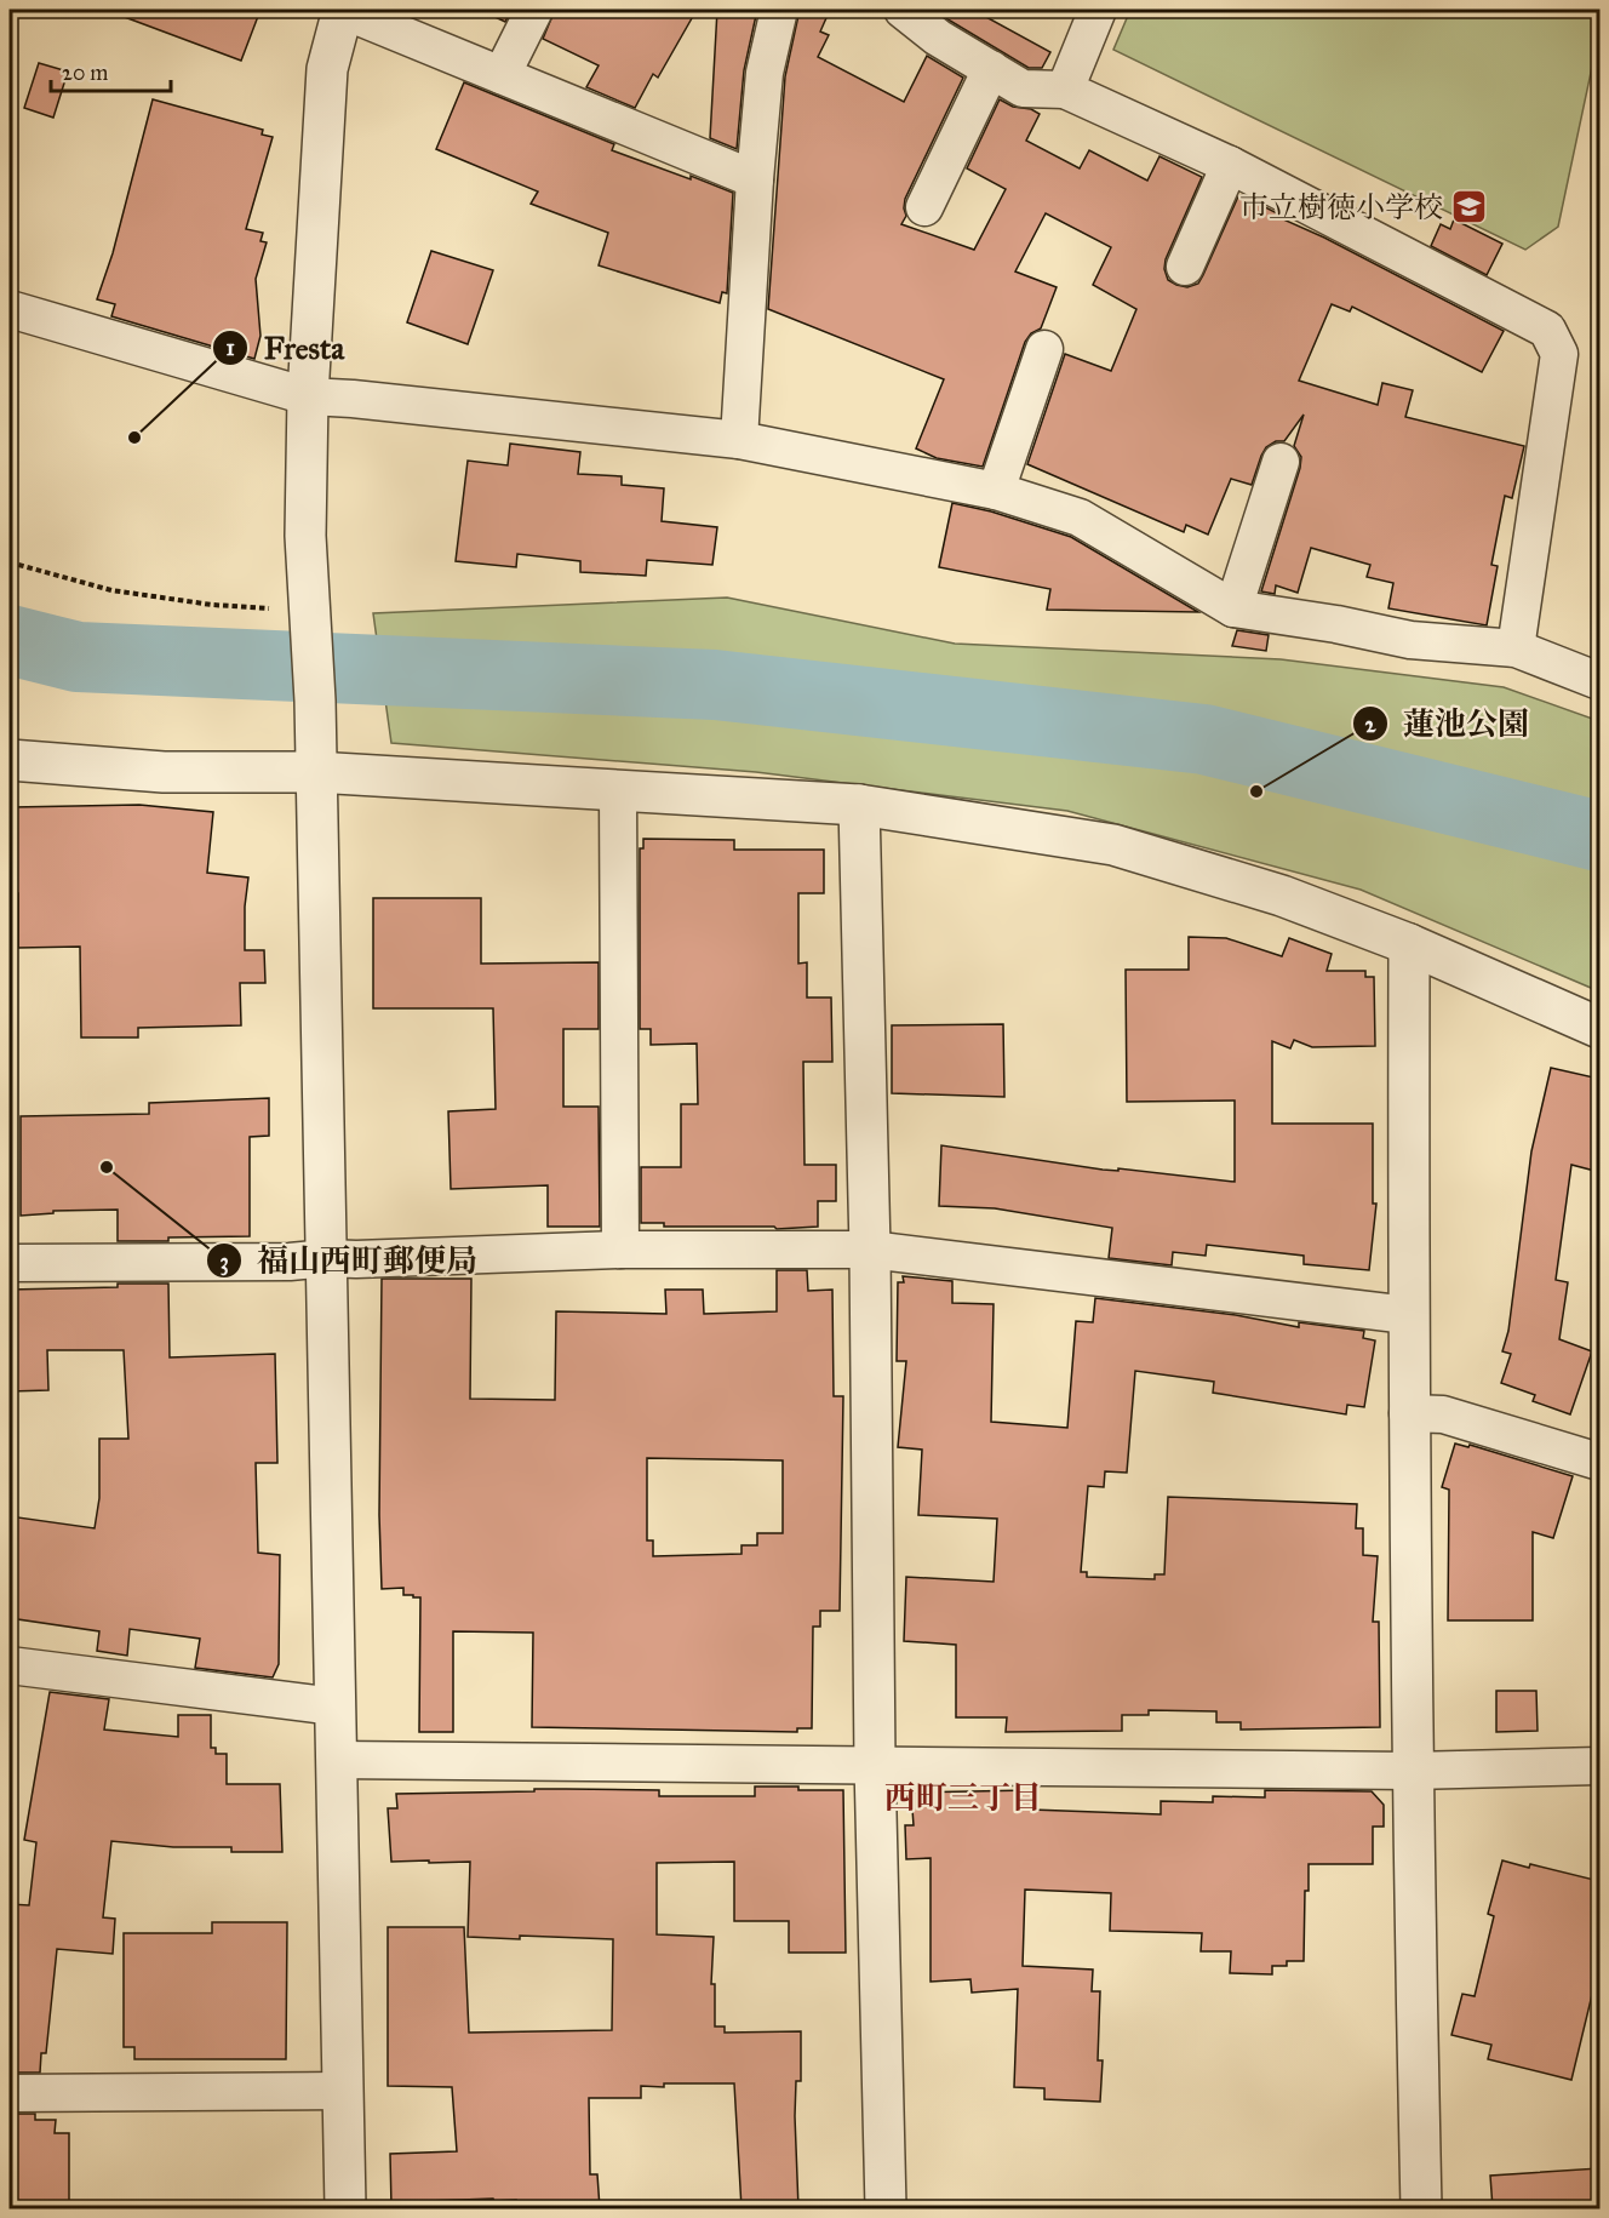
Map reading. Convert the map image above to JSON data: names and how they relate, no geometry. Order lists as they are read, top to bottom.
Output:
{
  "districts": ["西町三丁目"],
  "places": {
    "school or university": ["市立樹徳小学校"],
    "other": ["Fresta", "蓮池公園", "福山西町郵便局"]
  },
  "scale_bar": "20 m"
}
